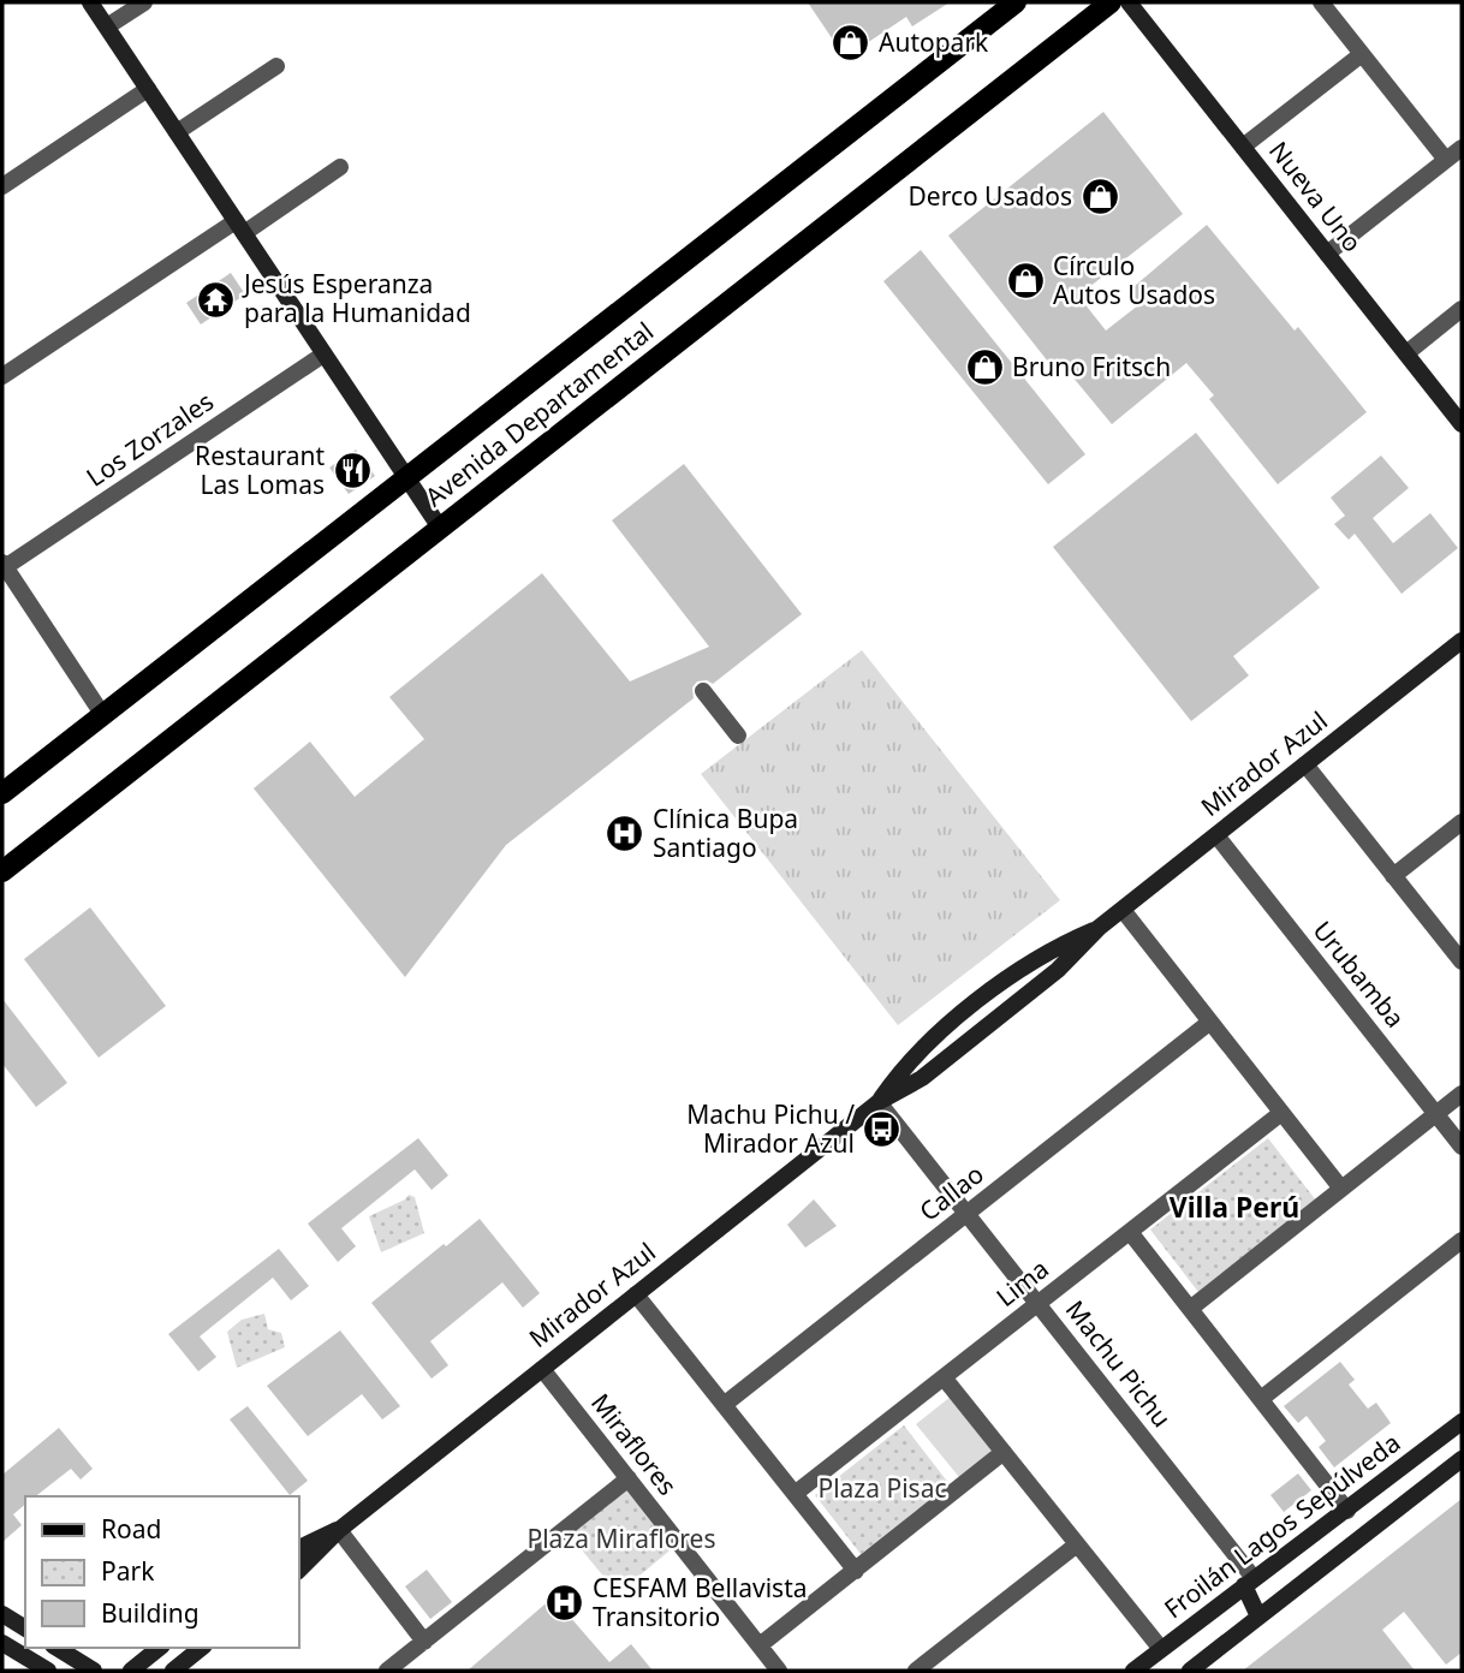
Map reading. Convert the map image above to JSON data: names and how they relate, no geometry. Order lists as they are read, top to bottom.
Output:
{
  "streets": {
    "main road": ["Avenida Departamental"],
    "street": [
      "Nueva Uno",
      "Los Zorzales",
      "Mirador Azul",
      "Urubamba",
      "Callao",
      "Lima",
      "Machu Pichu",
      "Miraflores",
      "Froilán Lagos Sepúlveda"
    ]
  },
  "crossings": [
    ["Mirador Azul", "Urubamba"],
    ["Mirador Azul", "Machu Pichu"],
    ["Mirador Azul", "Miraflores"],
    ["Callao", "Machu Pichu"],
    ["Lima", "Machu Pichu"],
    ["Machu Pichu", "Froilán Lagos Sepúlveda"]
  ],
  "districts": ["Villa Perú"],
  "parks": ["Plaza Pisac", "Plaza Miraflores"],
  "places": {
    "shop": [
      "Autopark",
      "Derco Usados",
      "Círculo Autos Usados",
      "Bruno Fritsch"
    ],
    "temple": ["Jesús Esperanza para la Humanidad"],
    "restaurant": ["Restaurant Las Lomas"],
    "hospital": ["Clínica Bupa Santiago", "CESFAM Bellavista Transitorio"],
    "bus stop": ["Machu Pichu / Mirador Azul"]
  },
  "legend": ["Road", "Park", "Building"]
}
